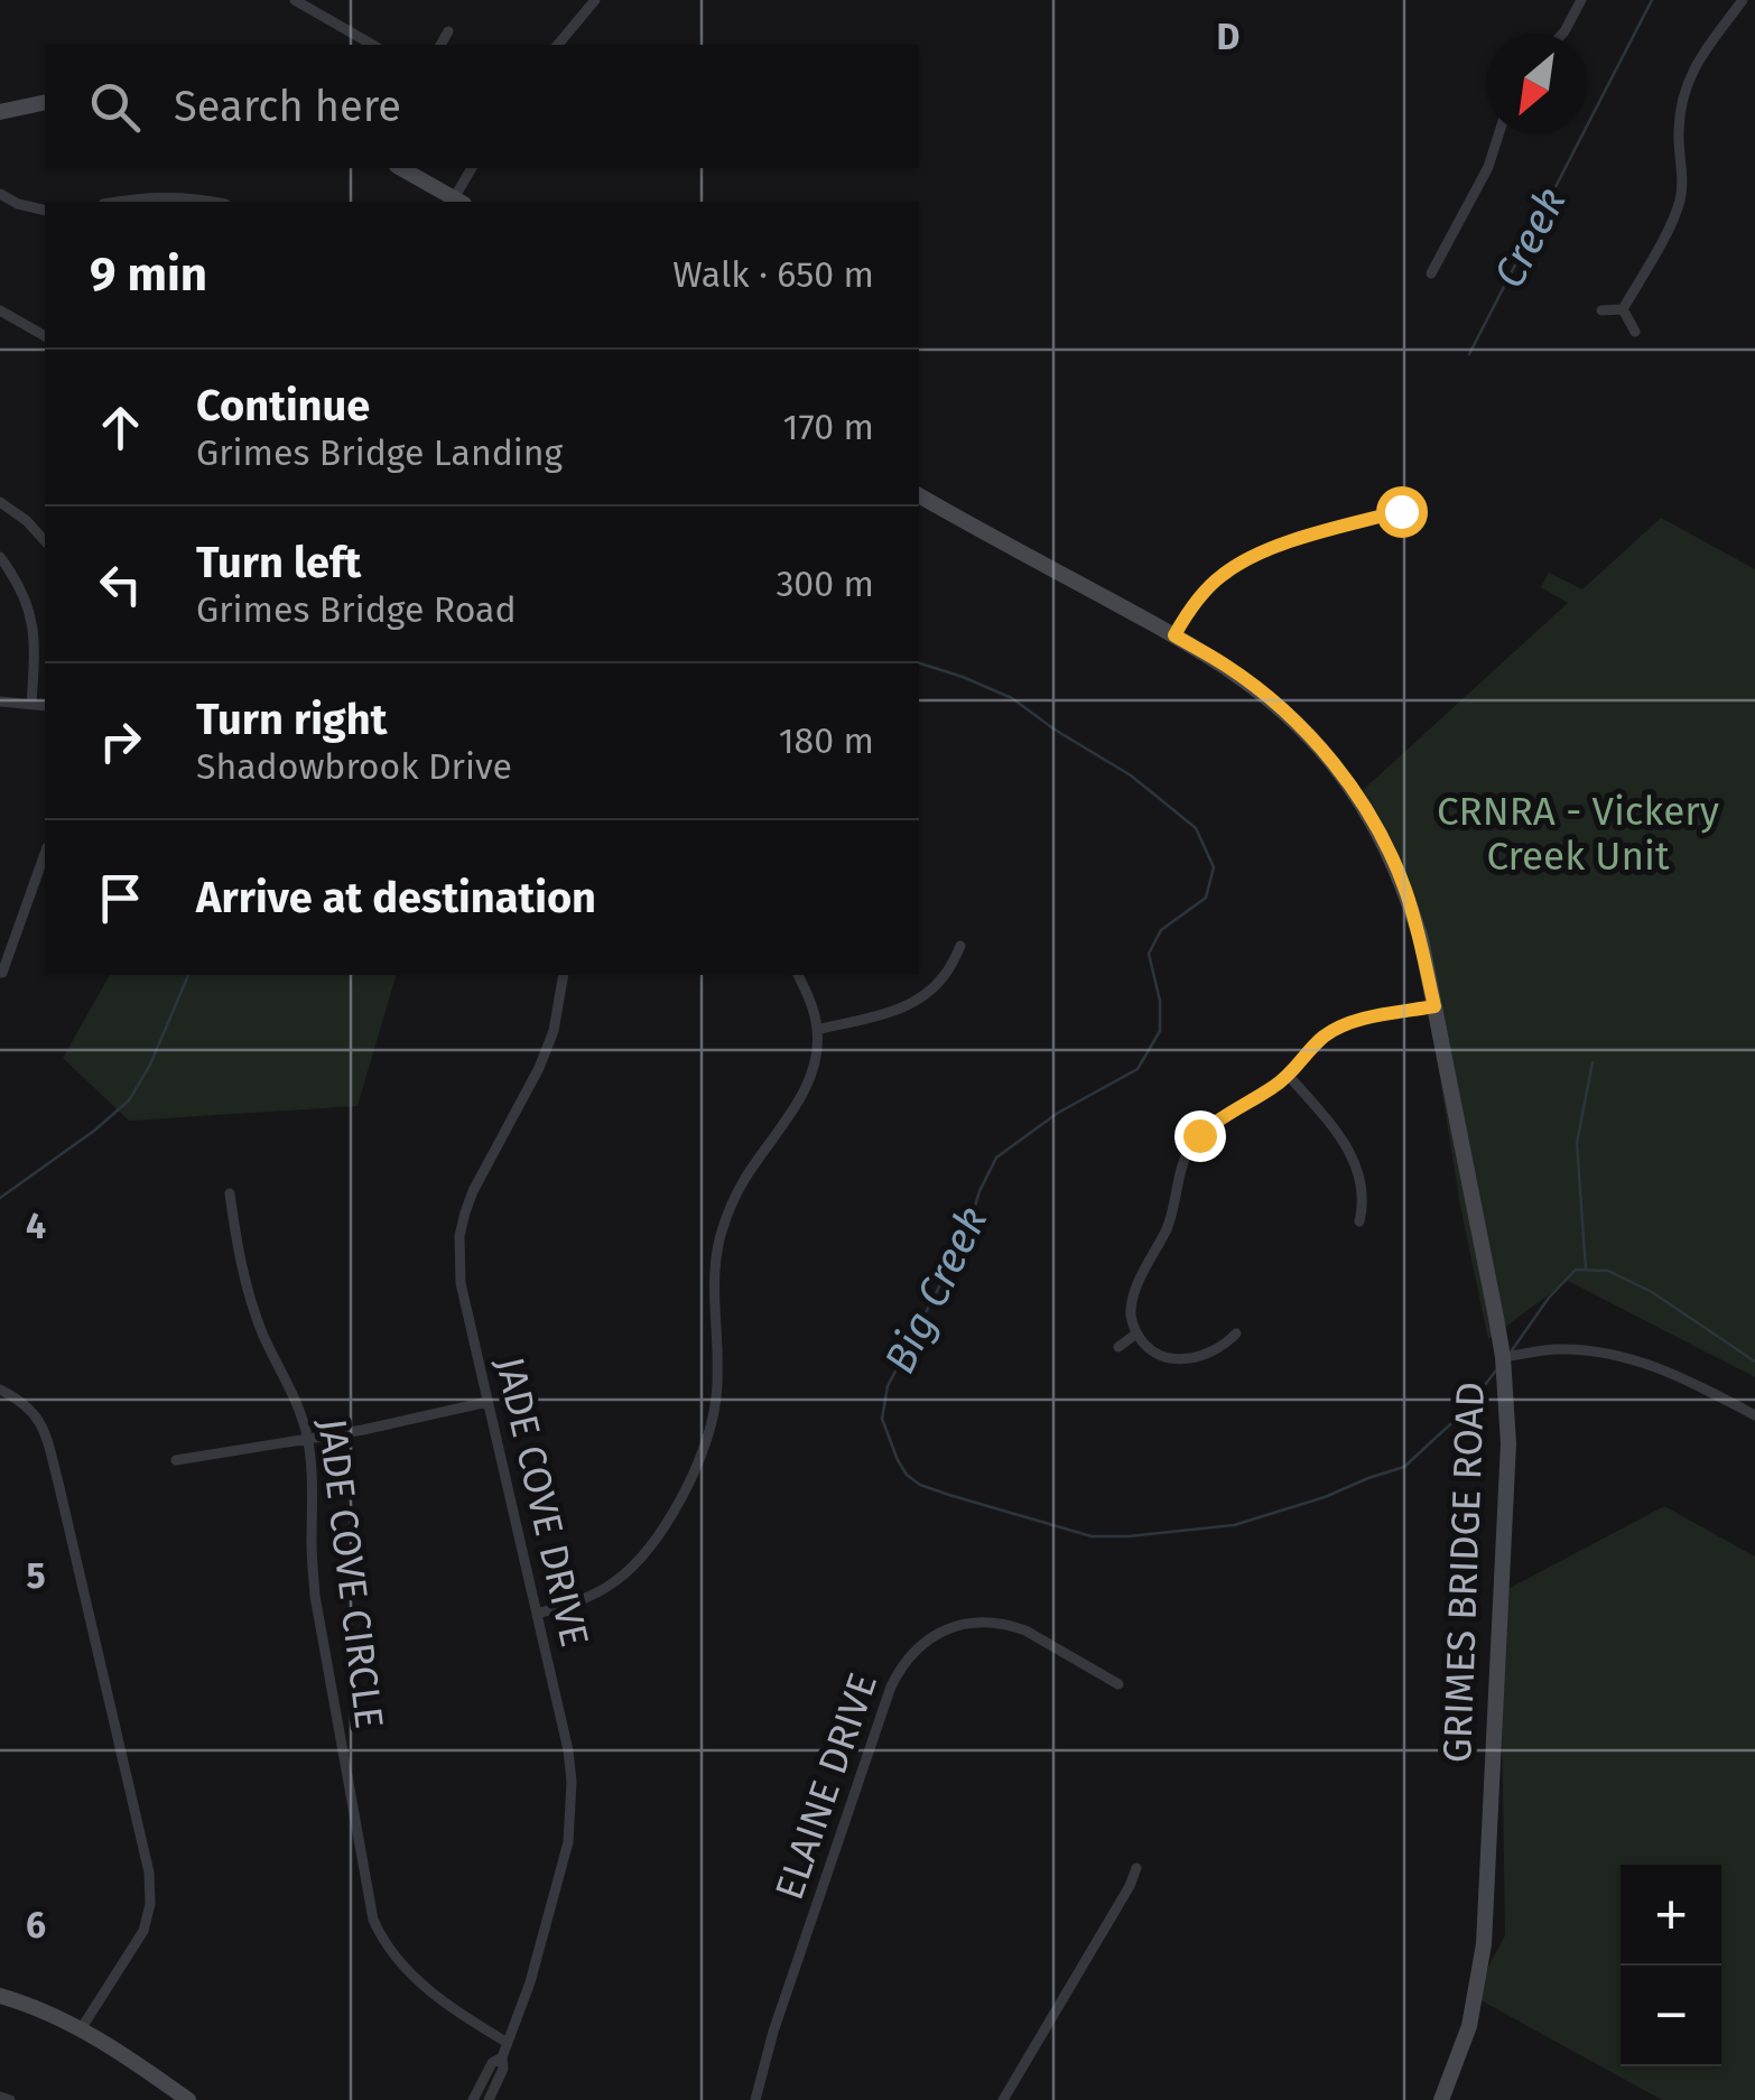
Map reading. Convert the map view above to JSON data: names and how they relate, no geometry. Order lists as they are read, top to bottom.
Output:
{
  "streets": {
    "street": [
      "JADE COVE DRIVE",
      "GRIMES BRIDGE ROAD",
      "JADE COVE CIRCLE",
      "ELAINE DRIVE"
    ]
  },
  "crossings": [
    ["JADE COVE DRIVE", "JADE COVE CIRCLE"]
  ],
  "water": ["Creek", "Big Creek"],
  "parks": ["CRNRA - Vickery Creek Unit"],
  "north": "bottom left",
  "page": {
    "search": "Search here",
    "heading": ["9 min", "Walk · 650 m"],
    "list": [
      ["Continue", "Grimes Bridge Landing", "170 m"],
      ["Turn left", "Grimes Bridge Road", "300 m"],
      ["Turn right", "Shadowbrook Drive", "180 m"],
      "Arrive at destination"
    ],
    "map_buttons": ["+", "−"]
  },
  "grid": {
    "columns": ["D"],
    "rows": ["4", "5", "6"]
  }
}
